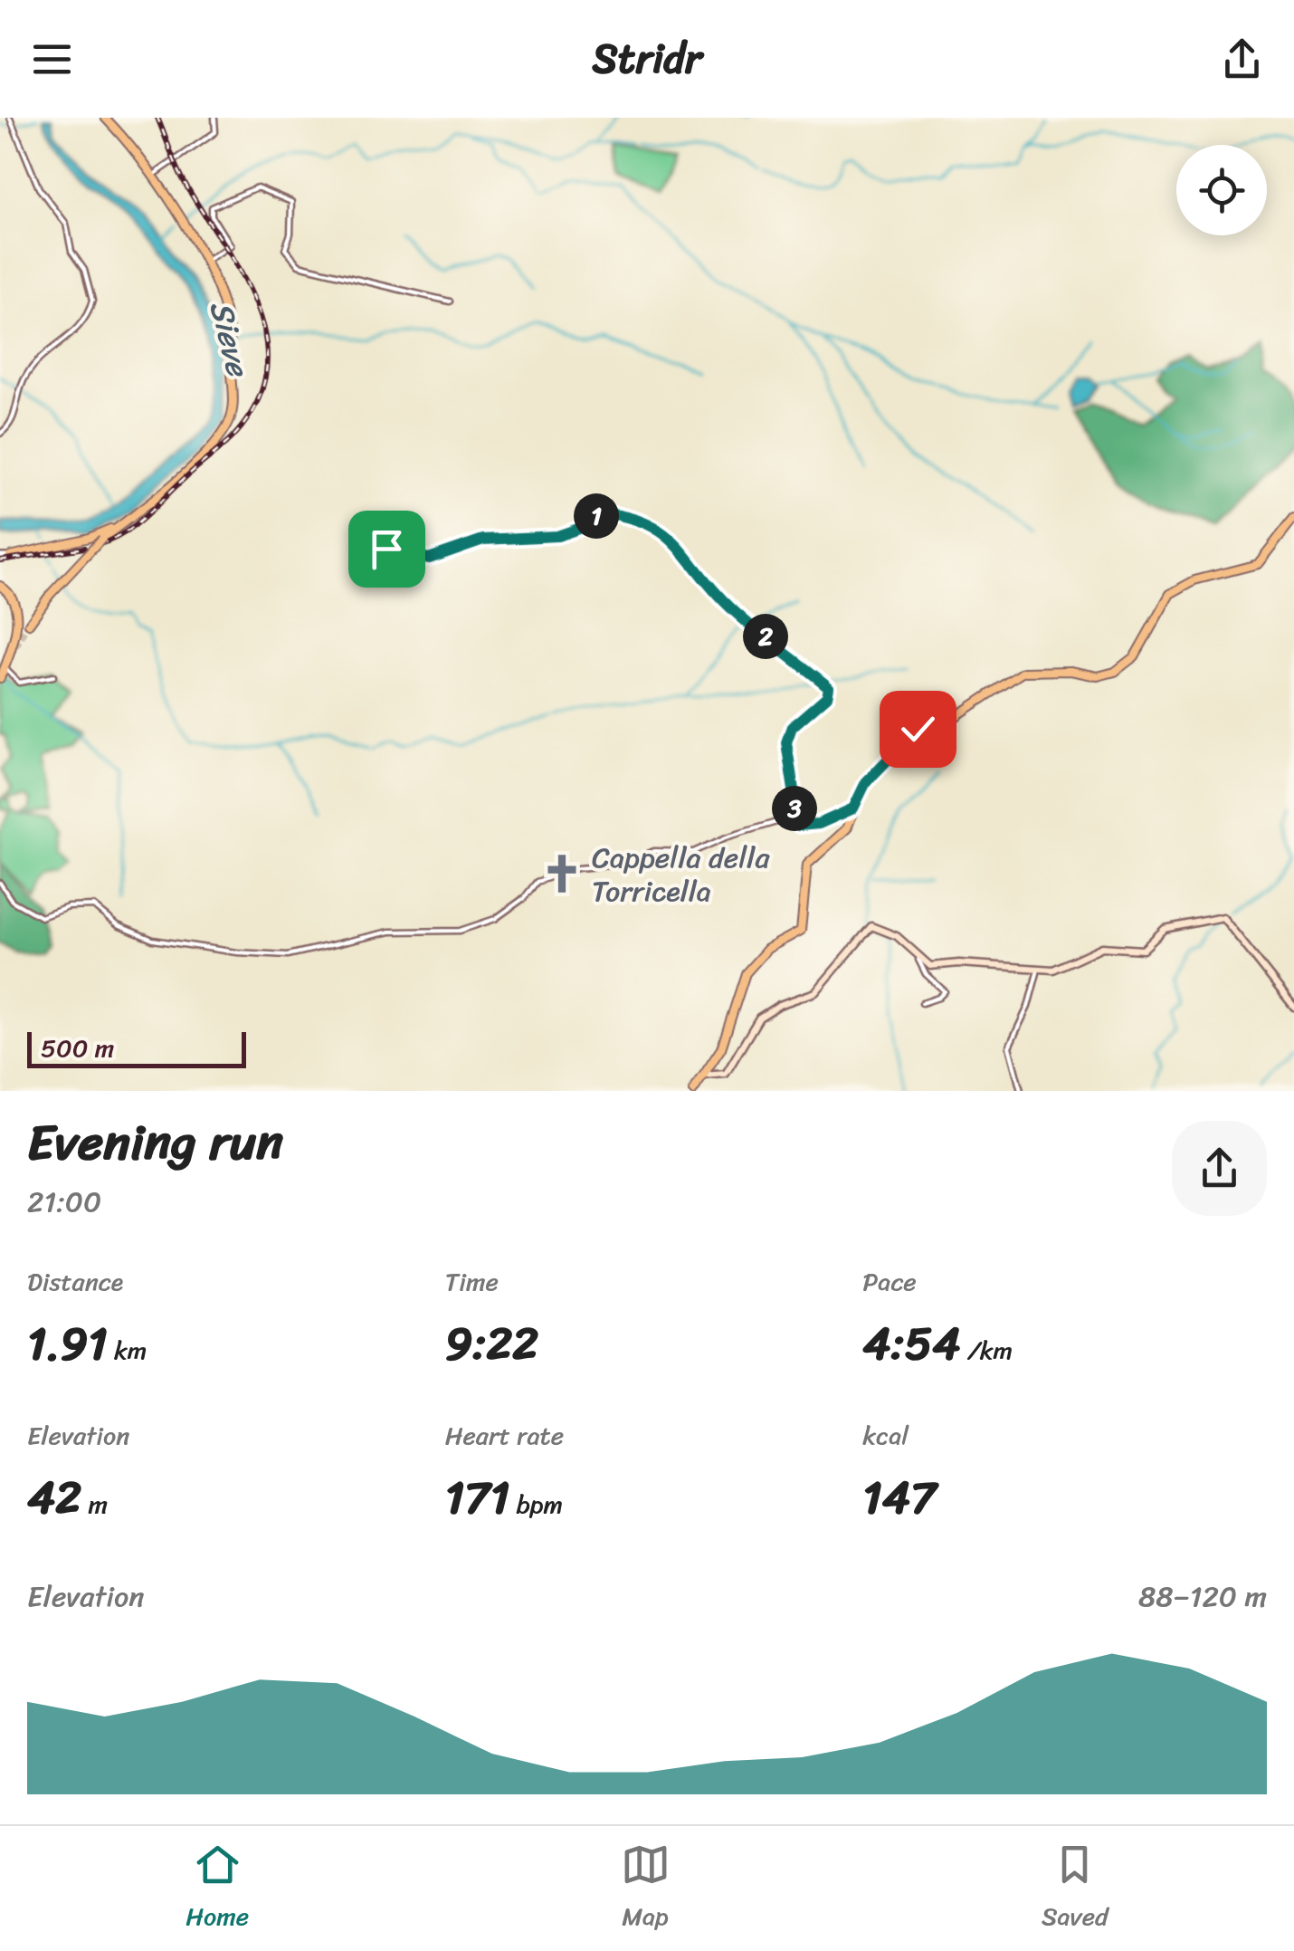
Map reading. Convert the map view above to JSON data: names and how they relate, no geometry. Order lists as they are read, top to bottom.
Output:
{
  "water": ["Sieve"],
  "places": {
    "church": ["Cappella della Torricella"]
  },
  "scale_bar": "500 m",
  "page": {
    "header": "Stridr",
    "pins": ["1", "2", "3"],
    "scale": "500 m",
    "heading": ["Evening run", "21:00"],
    "stats": [
      ["Distance", "1.91 km"],
      ["Time", "9:22"],
      ["Pace", "4:54 /km"],
      ["Elevation", "42 m"],
      ["Heart rate", "171 bpm"],
      ["kcal", "147"]
    ],
    "chart": ["Elevation", "88–120 m"],
    "tabs": ["Home", "Map", "Saved"]
  }
}
